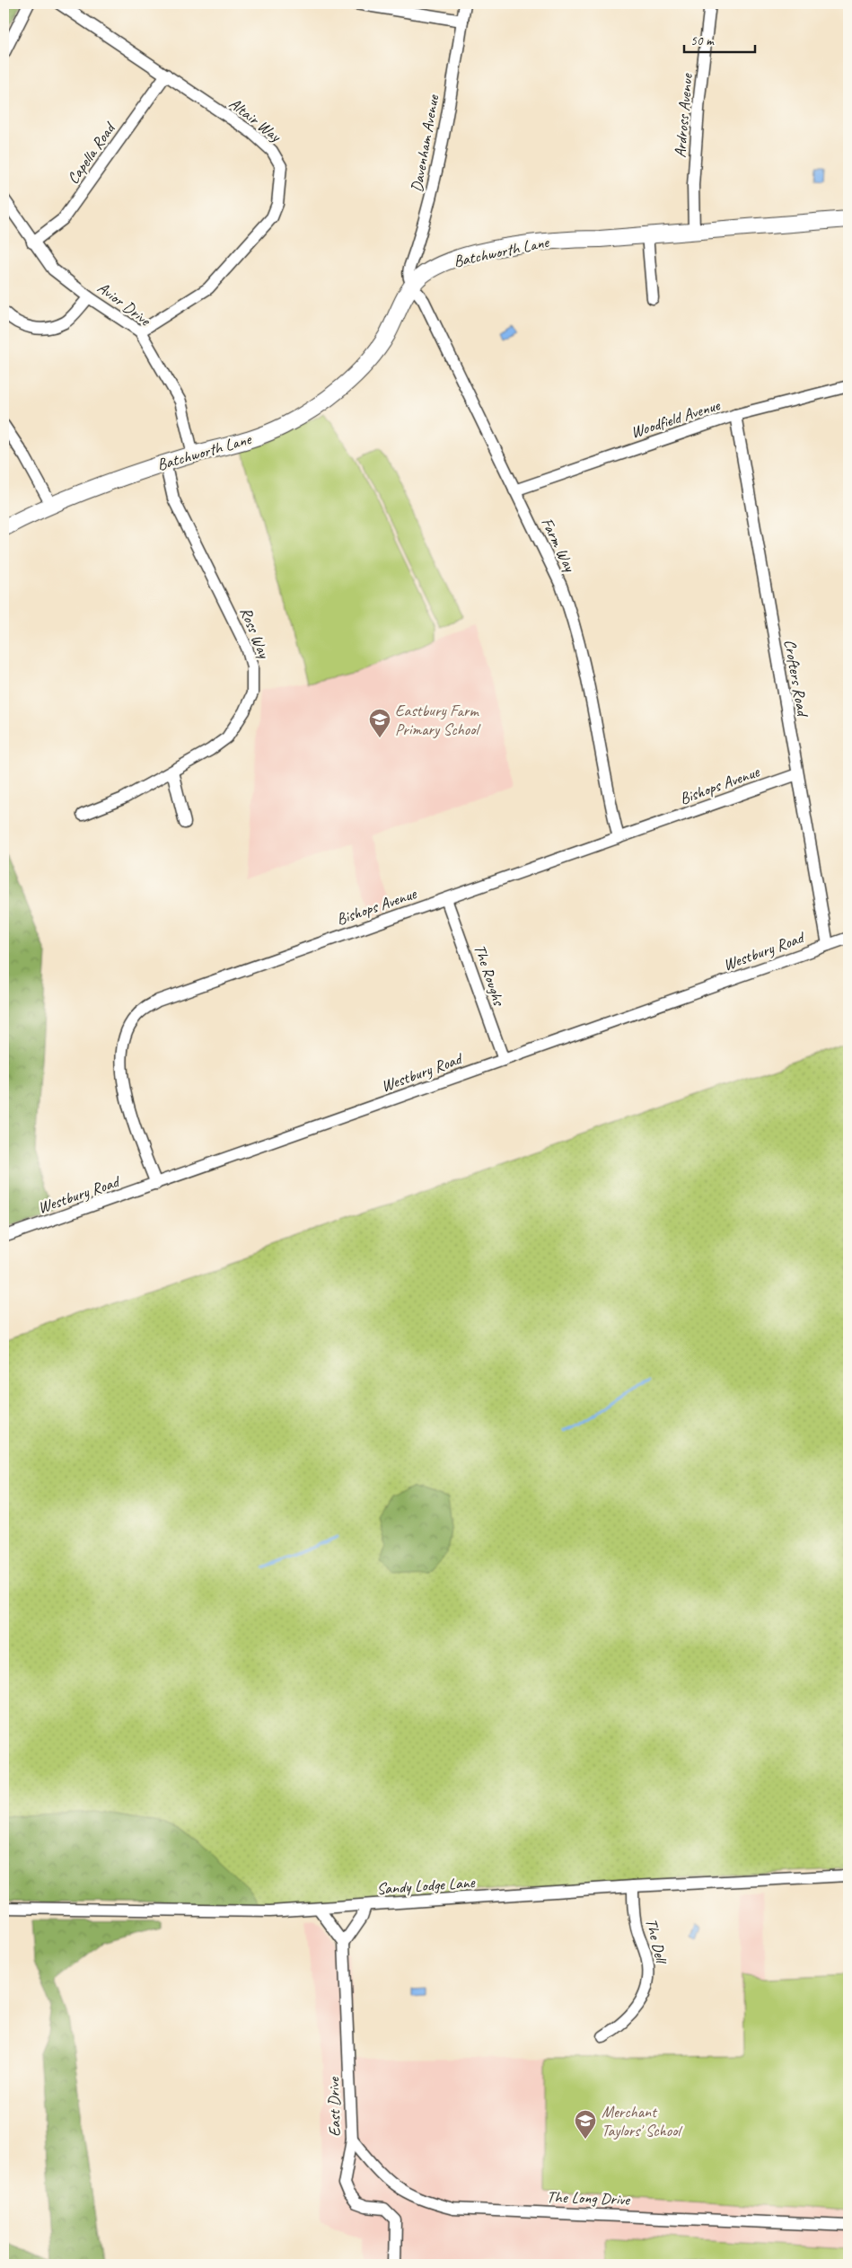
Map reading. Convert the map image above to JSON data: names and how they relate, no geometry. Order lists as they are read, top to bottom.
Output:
{
  "streets": {
    "street": [
      "Ardross Avenue",
      "Altair Way",
      "Davenham Avenue",
      "Capella Road",
      "Batchworth Lane",
      "Avior Drive",
      "Woodfield Avenue",
      "Farm Way",
      "Ross Way",
      "Crofters Road",
      "Bishops Avenue",
      "Westbury Road",
      "The Roughs",
      "Sandy Lodge Lane",
      "The Dell",
      "East Drive",
      "The Long Drive"
    ]
  },
  "crossings": [
    ["Ardross Avenue", "Batchworth Lane"],
    ["Altair Way", "Capella Road"],
    ["Altair Way", "Avior Drive"],
    ["Davenham Avenue", "Batchworth Lane"],
    ["Davenham Avenue", "Farm Way"],
    ["Capella Road", "Avior Drive"],
    ["Batchworth Lane", "Avior Drive"],
    ["Batchworth Lane", "Farm Way"],
    ["Batchworth Lane", "Ross Way"],
    ["Woodfield Avenue", "Farm Way"],
    ["Woodfield Avenue", "Crofters Road"],
    ["Farm Way", "Bishops Avenue"],
    ["Crofters Road", "Bishops Avenue"],
    ["Crofters Road", "Westbury Road"],
    ["Bishops Avenue", "Westbury Road"],
    ["Bishops Avenue", "The Roughs"],
    ["Westbury Road", "The Roughs"],
    ["Sandy Lodge Lane", "The Dell"],
    ["East Drive", "The Long Drive"]
  ],
  "places": {
    "school or university": ["Eastbury Farm Primary School", "Merchant Taylors' School"]
  },
  "scale_bar": "50 m"
}
